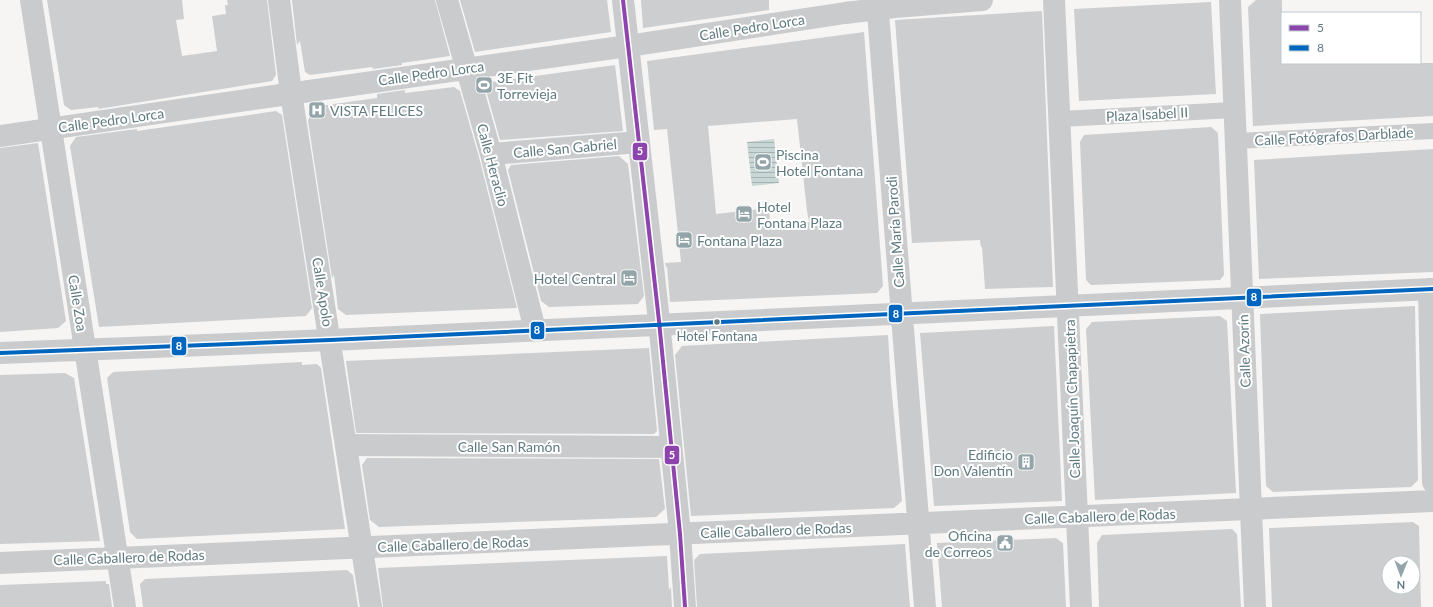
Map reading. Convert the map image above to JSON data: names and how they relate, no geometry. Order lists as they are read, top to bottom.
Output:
{
  "streets": {
    "street": [
      "Calle Pedro Lorca",
      "Plaza Isabel II",
      "Calle Fotógrafos Darblade",
      "Calle San Gabriel",
      "Calle Heraclio",
      "Calle María Parodi",
      "Calle Apolo",
      "Calle Zoa",
      "Calle Azorín",
      "Calle Joaquín Chapapietra",
      "Calle San Ramón",
      "Calle Caballero de Rodas"
    ]
  },
  "crossings": [
    ["Calle Pedro Lorca", "Calle Heraclio"],
    ["Calle Pedro Lorca", "Calle María Parodi"],
    ["Calle Pedro Lorca", "Calle Apolo"],
    ["Calle Pedro Lorca", "Calle Zoa"],
    ["Plaza Isabel II", "Calle Azorín"],
    ["Plaza Isabel II", "Calle Joaquín Chapapietra"],
    ["Calle Fotógrafos Darblade", "Calle Azorín"],
    ["Calle San Gabriel", "Calle Heraclio"],
    ["Calle María Parodi", "Calle Caballero de Rodas"],
    ["Calle Apolo", "Calle San Ramón"],
    ["Calle Apolo", "Calle Caballero de Rodas"],
    ["Calle Zoa", "Calle Caballero de Rodas"],
    ["Calle Azorín", "Calle Caballero de Rodas"],
    ["Calle Joaquín Chapapietra", "Calle Caballero de Rodas"]
  ],
  "places": {
    "sports": ["3E Fit Torrevieja", "Piscina Hotel Fontana"],
    "hospital": ["VISTA FELICES"],
    "hotel": ["Hotel Fontana Plaza", "Fontana Plaza", "Hotel Central"],
    "other": ["Hotel Fontana"],
    "building": ["Edificio Don Valentín"],
    "public building": ["Oficina de Correos"]
  },
  "lines": ["transit line 5", "transit line 8"],
  "legend": ["5", "8"],
  "north": "bottom"
}
